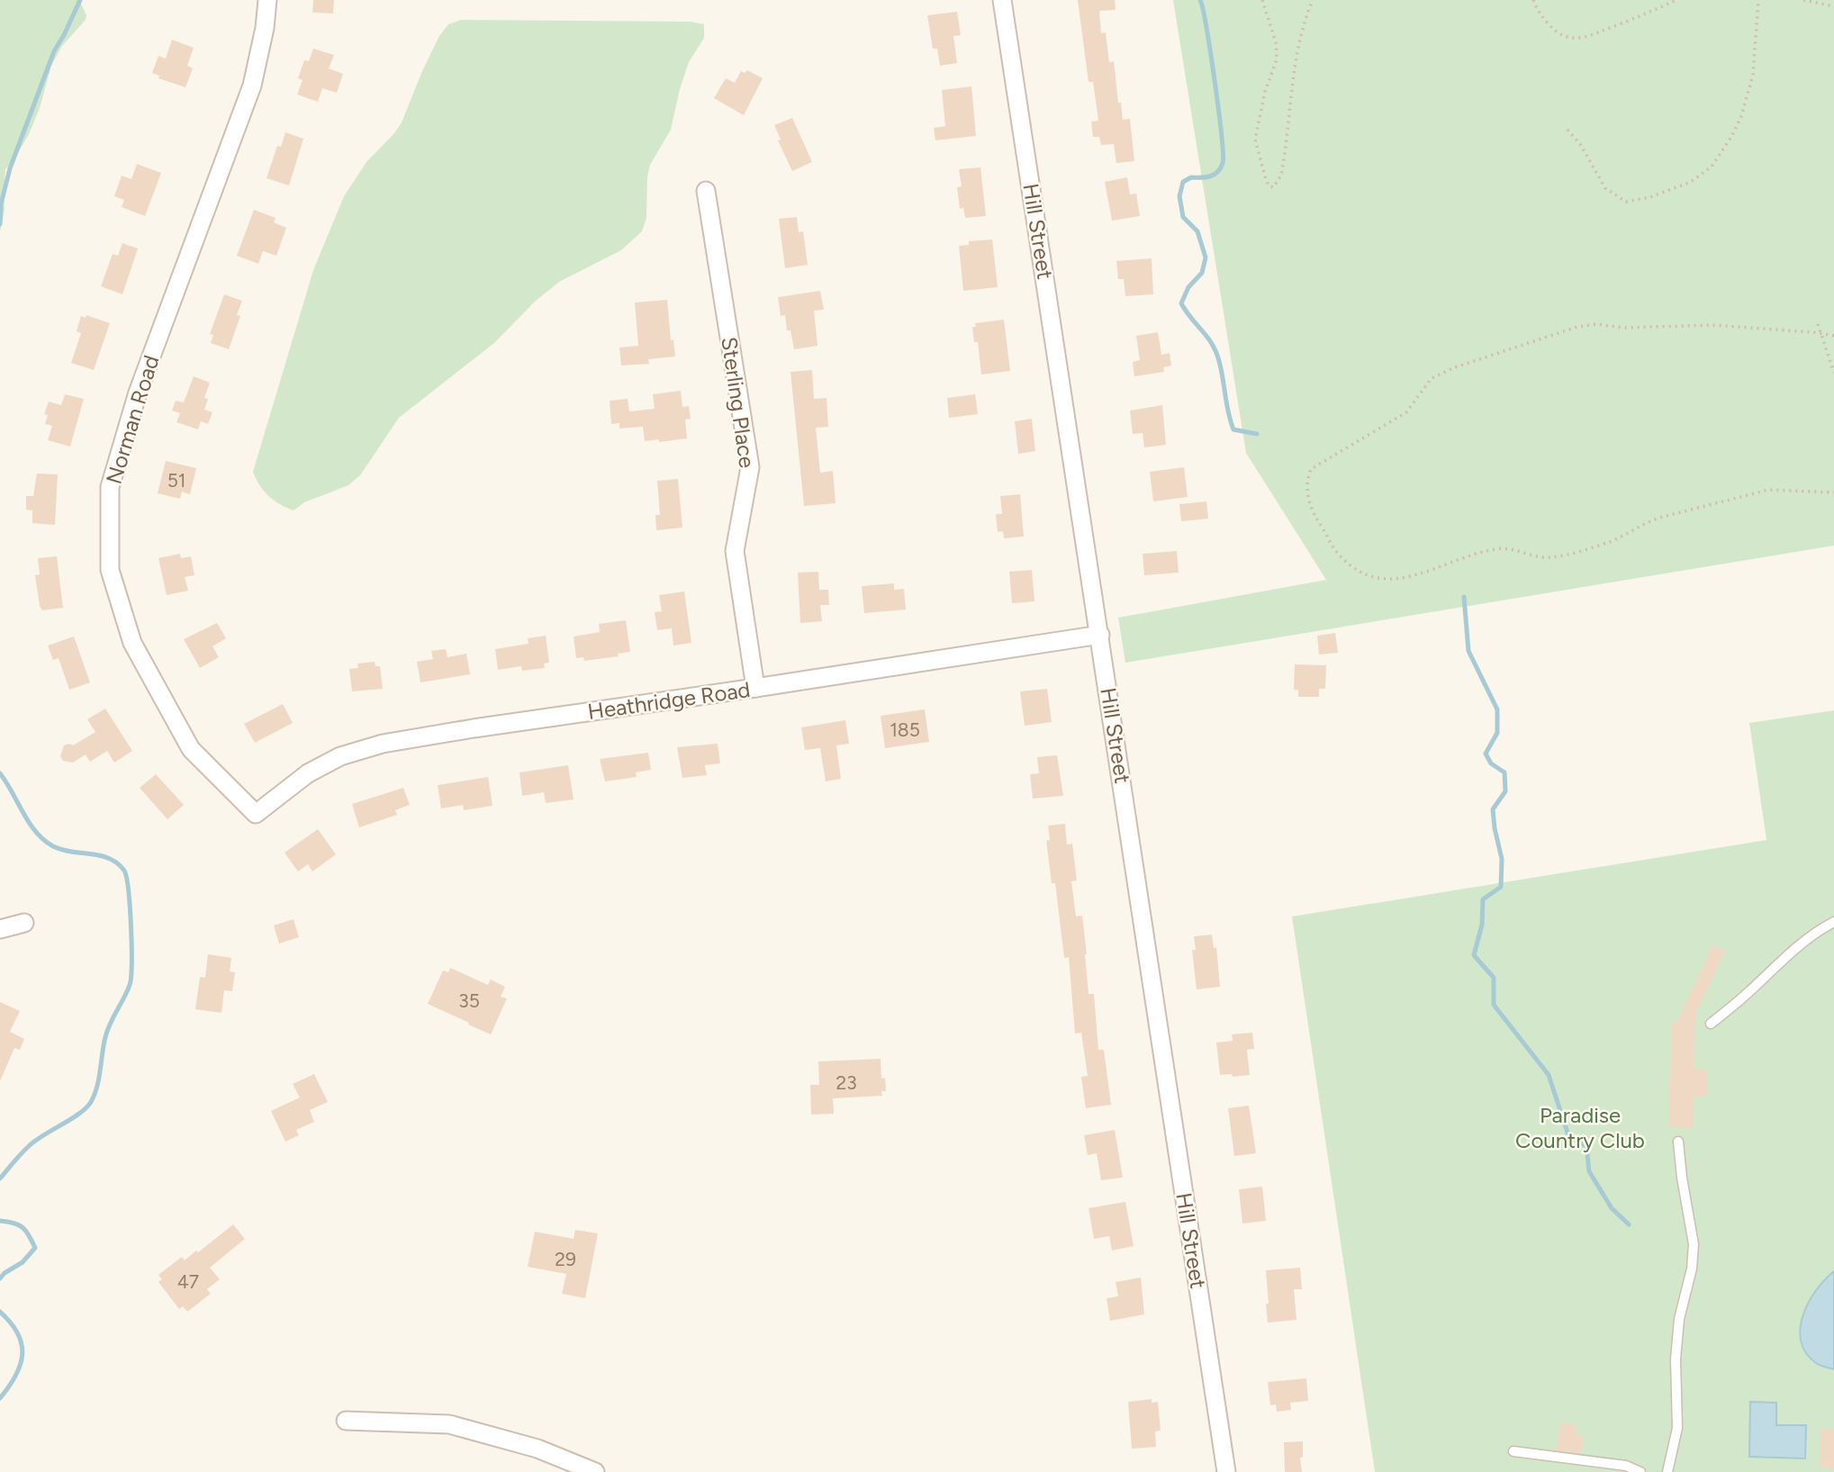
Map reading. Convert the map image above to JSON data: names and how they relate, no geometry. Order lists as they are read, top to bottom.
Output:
{
  "streets": {
    "street": [
      "Hill Street",
      "Sterling Place",
      "Norman Road",
      "Heathridge Road"
    ]
  },
  "crossings": [
    ["Hill Street", "Heathridge Road"],
    ["Sterling Place", "Heathridge Road"],
    ["Norman Road", "Heathridge Road"]
  ],
  "parks": ["Paradise Country Club"],
  "house_numbers": [
    "51",
    "185",
    "35",
    "23",
    "29",
    "47"
  ]
}
